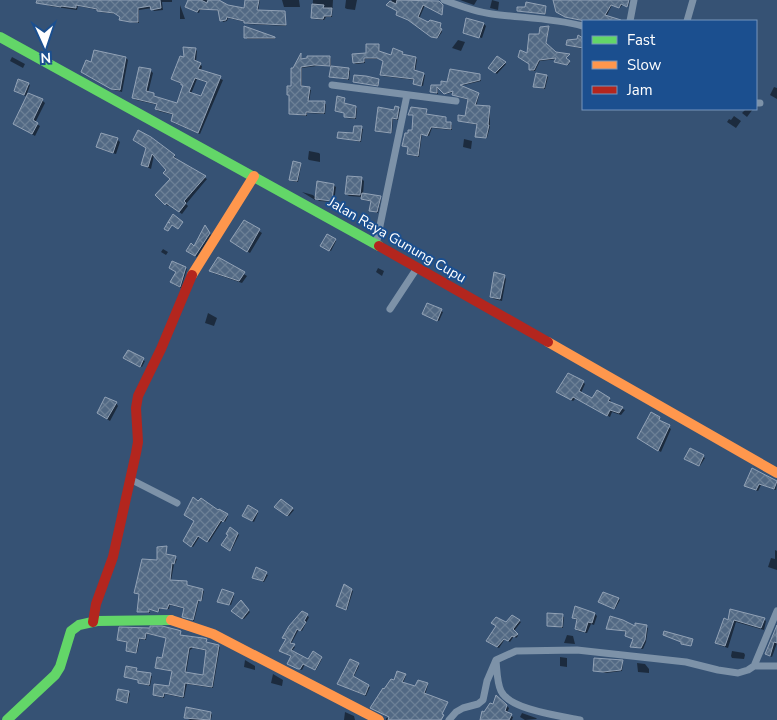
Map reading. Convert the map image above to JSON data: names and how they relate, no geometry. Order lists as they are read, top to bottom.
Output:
{
  "streets": {
    "main road": ["Jalan Raya Gunung Cupu"]
  },
  "legend": ["Fast", "Slow", "Jam"],
  "north": "bottom"
}
